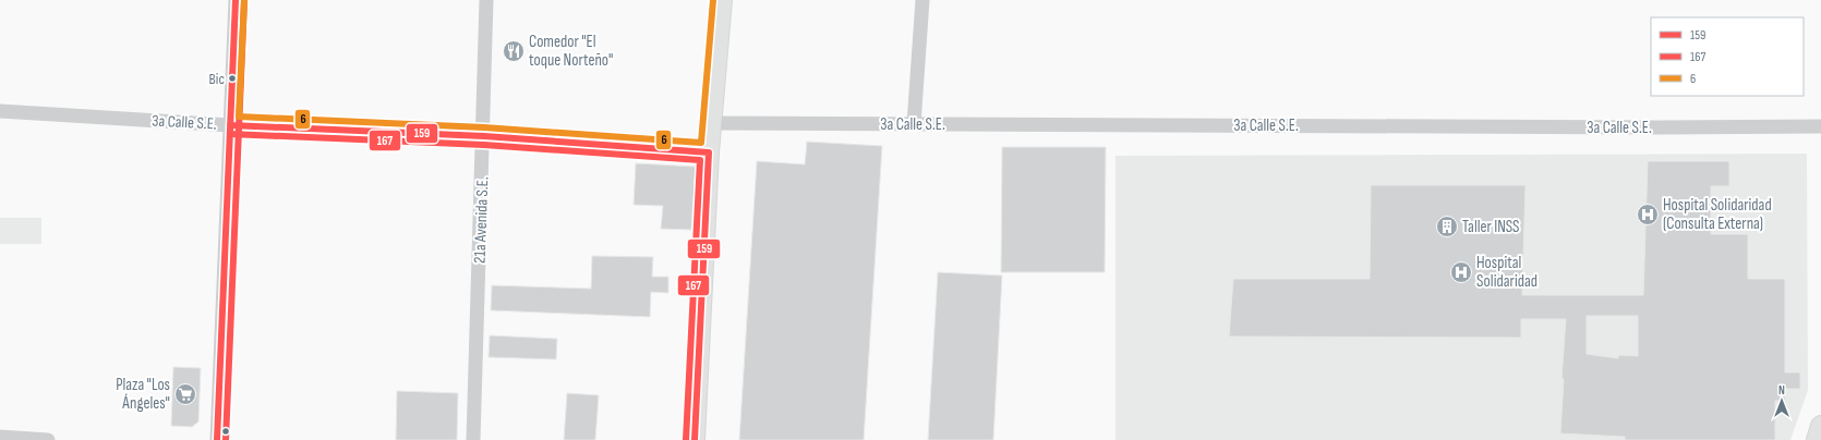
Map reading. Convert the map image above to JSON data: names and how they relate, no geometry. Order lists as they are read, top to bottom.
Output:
{
  "streets": {
    "street": ["3a Calle S.E.", "21a Avenida S.E."]
  },
  "crossings": [
    ["3a Calle S.E.", "21a Avenida S.E."]
  ],
  "places": {
    "restaurant": ["Comedor \"El toque Norteño\""],
    "other": ["Bic"],
    "hospital": ["Hospital Solidaridad (Consulta Externa)", "Hospital Solidaridad"],
    "building": ["Taller INSS"],
    "supermarket": ["Plaza \"Los Ángeles\""]
  },
  "lines": ["transit line 159", "transit line 167", "transit line 6"],
  "legend": ["159", "167", "6"],
  "north": "top"
}
